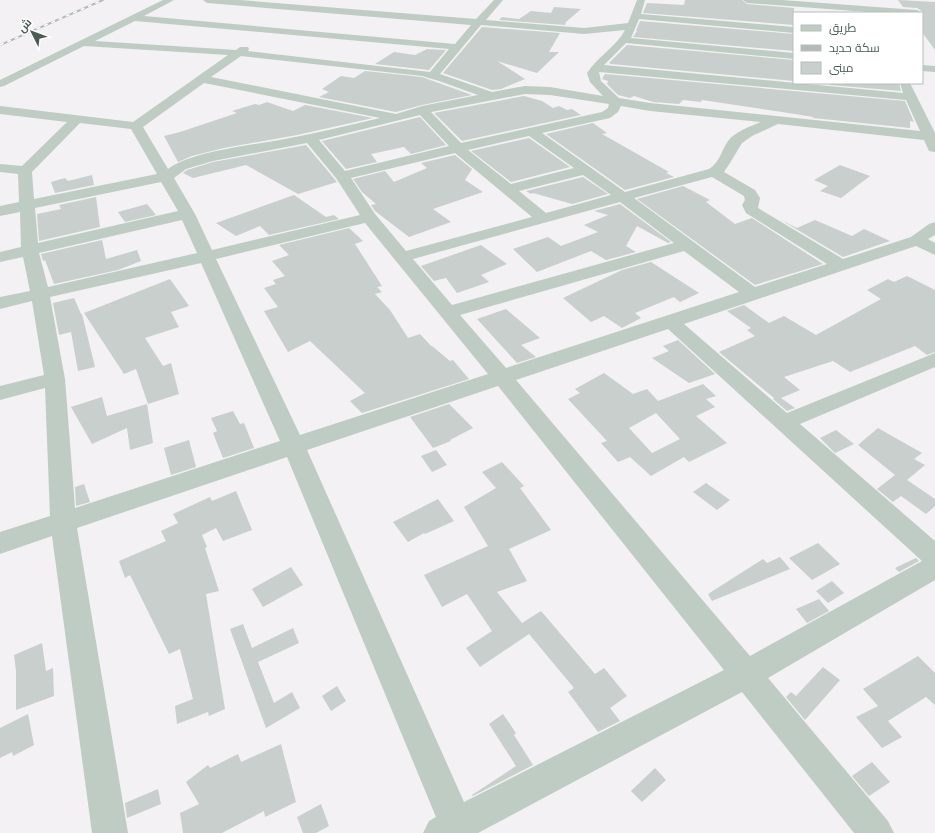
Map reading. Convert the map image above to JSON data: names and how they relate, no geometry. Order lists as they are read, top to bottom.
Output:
{
  "legend": ["طريق", "سكة حديد", "مبنى"],
  "north": "top left"
}
